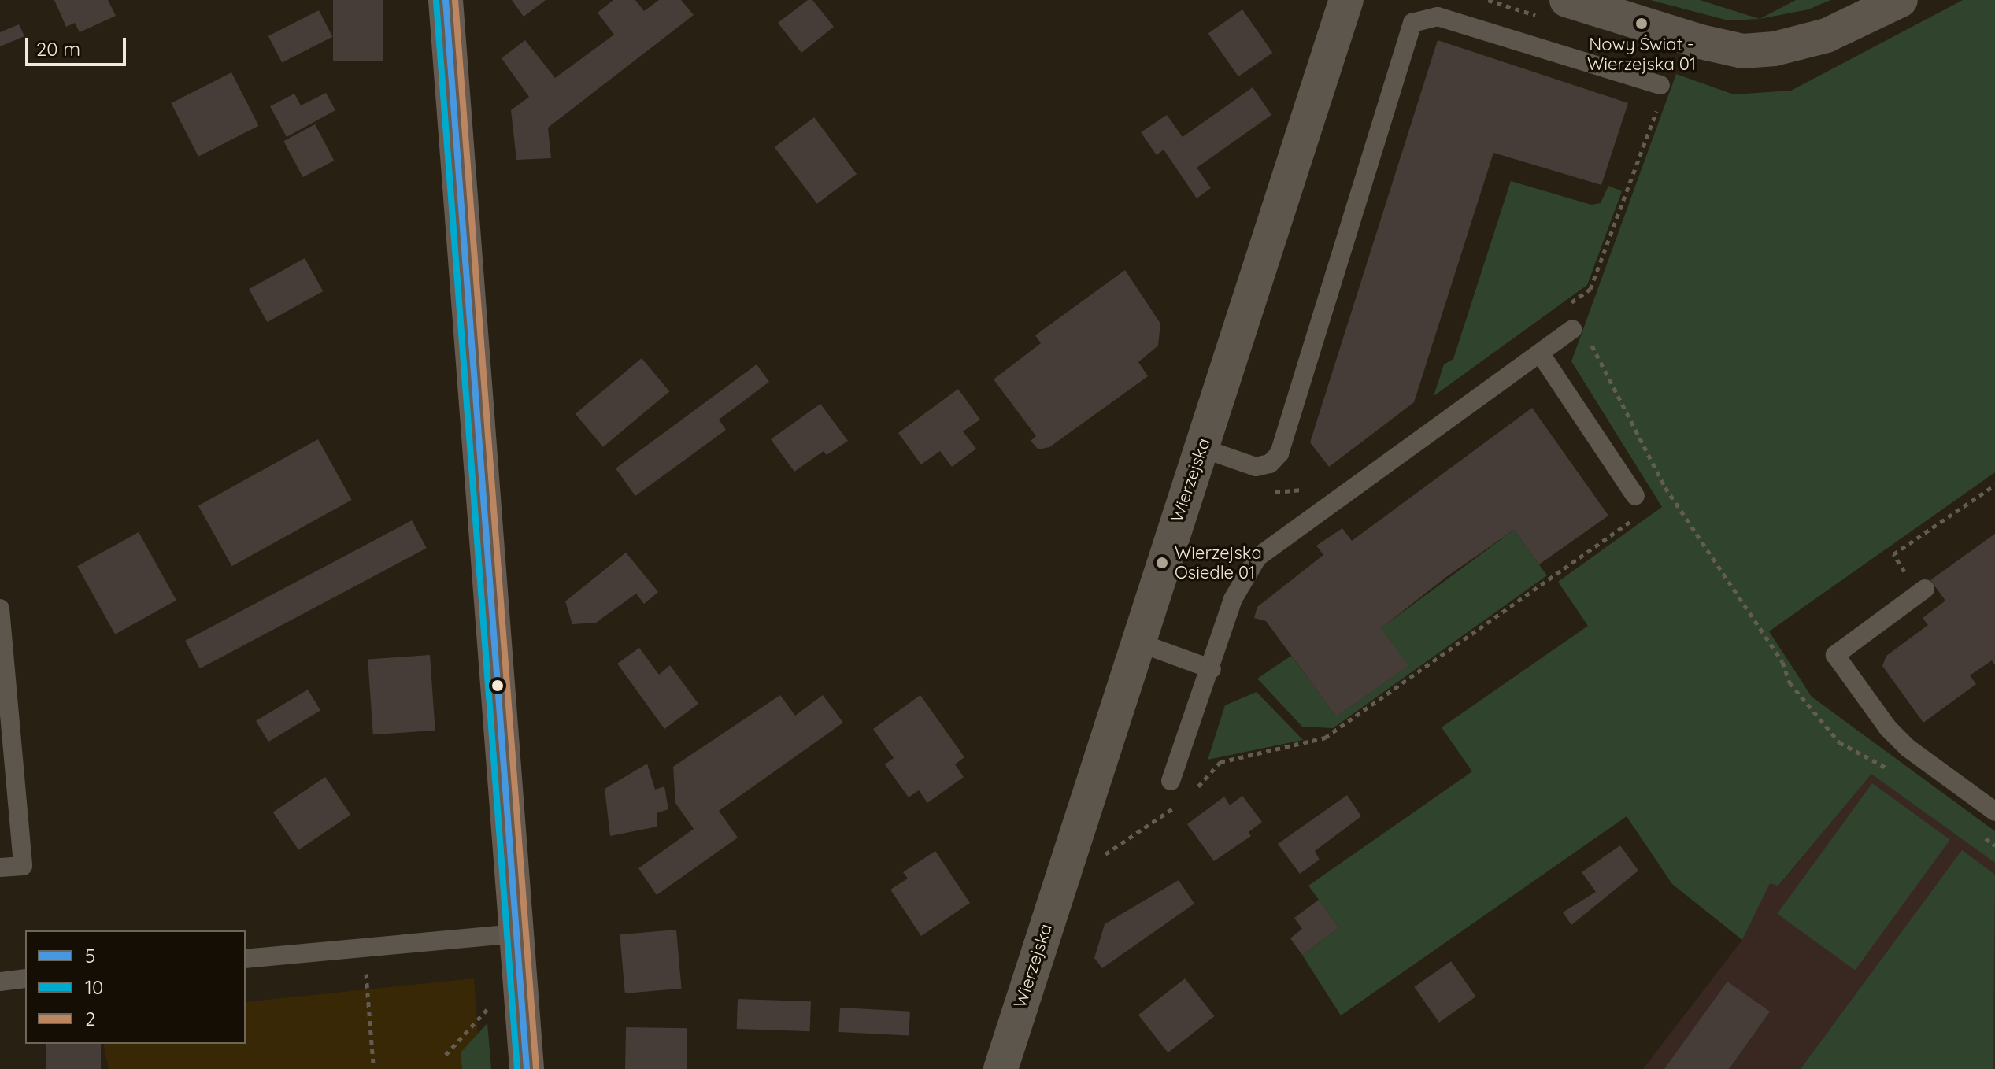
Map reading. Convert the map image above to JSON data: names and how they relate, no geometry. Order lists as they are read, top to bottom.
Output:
{
  "streets": {
    "street": ["Wierzejska"]
  },
  "places": ["Nowy Świat - Wierzejska 01", "Wierzejska Osiedle 01"],
  "lines": ["transit line 5", "transit line 2", "transit line 10"],
  "legend": ["5", "10", "2"],
  "scale_bar": "20 m"
}
